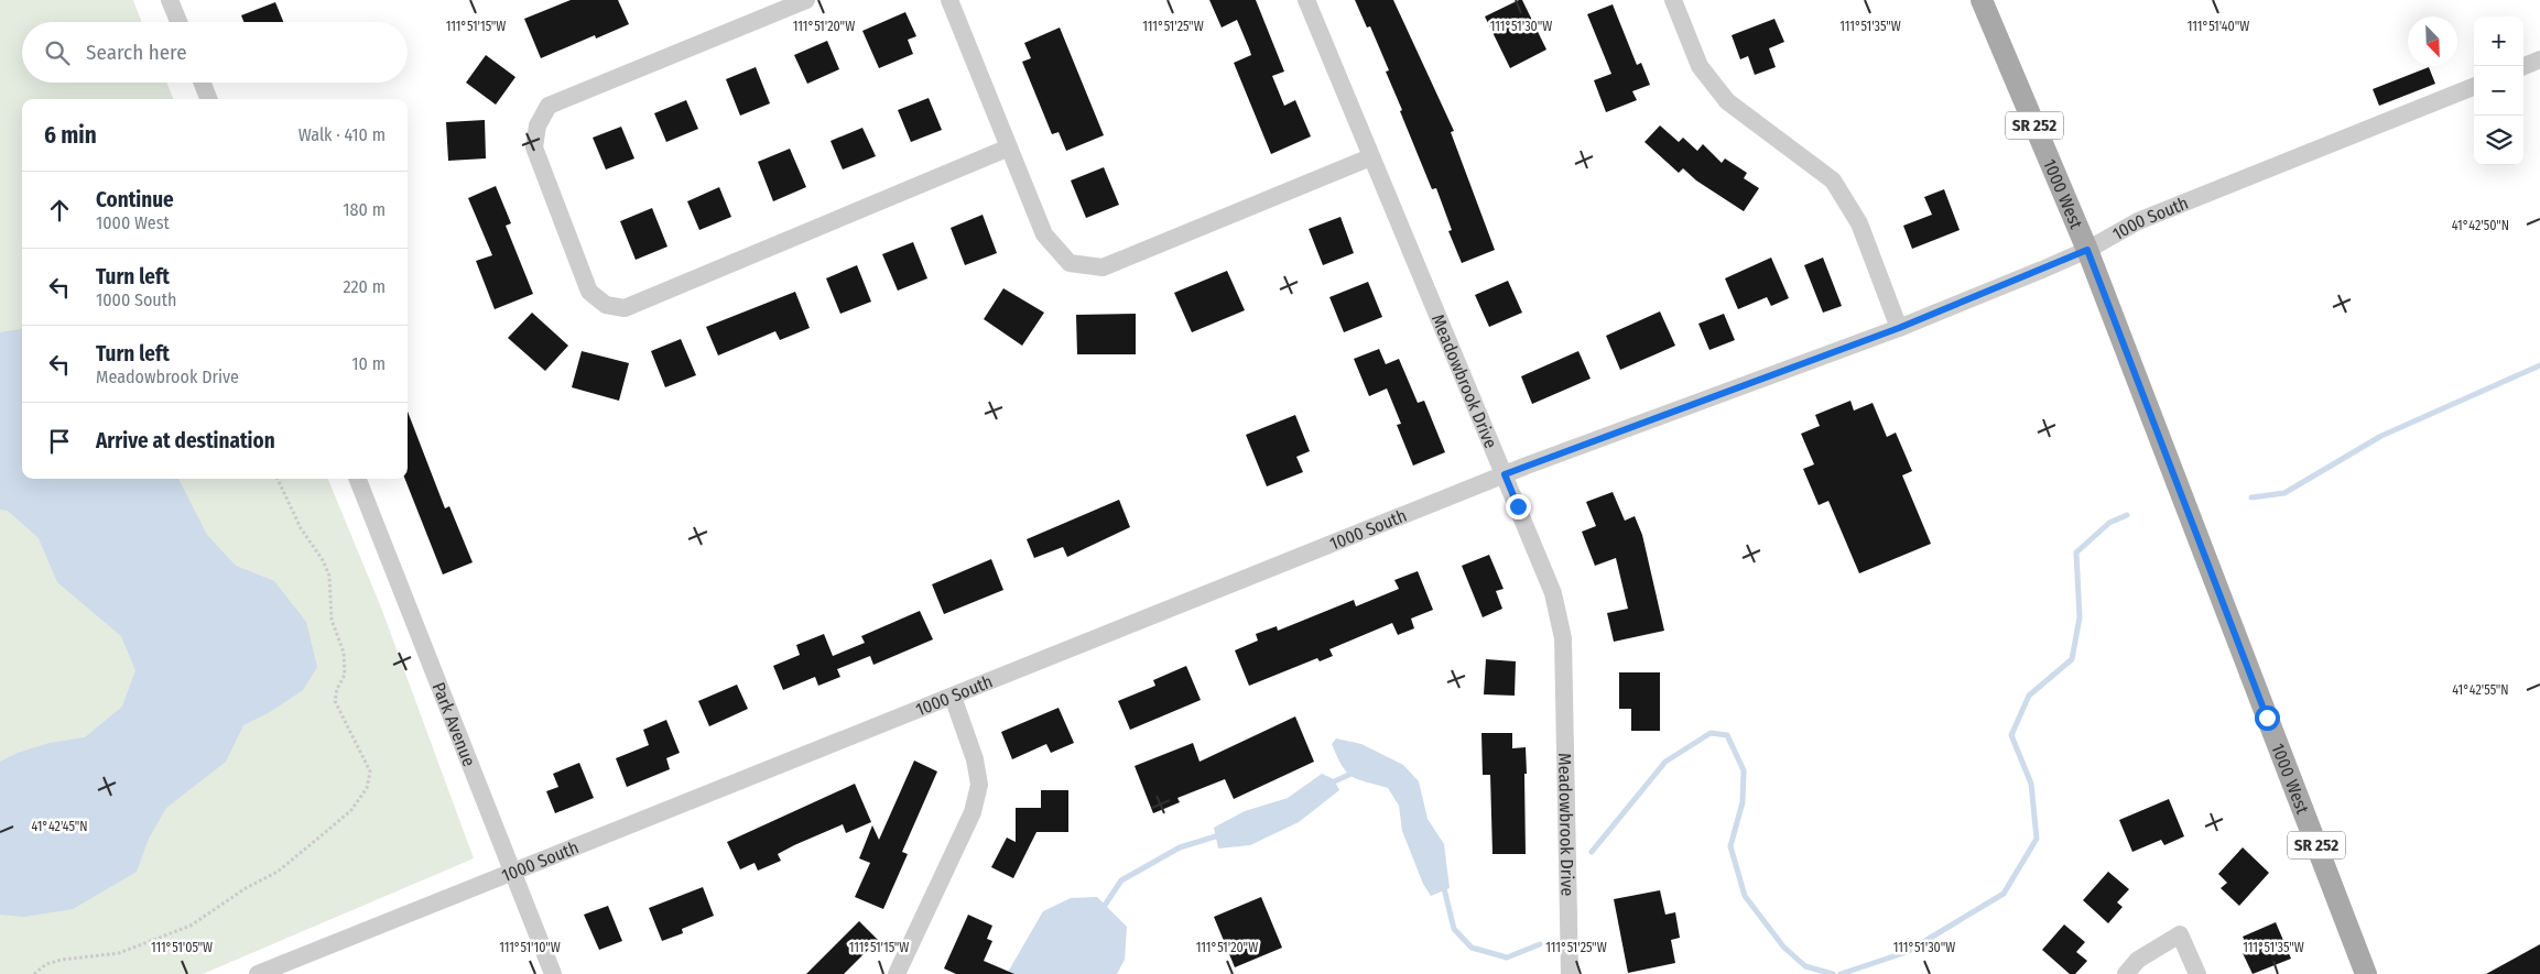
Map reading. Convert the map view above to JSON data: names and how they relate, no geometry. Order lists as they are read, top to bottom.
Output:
{
  "streets": {
    "main road": ["SR 252", "1000 West"],
    "street": ["1000 South", "Meadowbrook Drive", "Park Avenue"]
  },
  "crossings": [
    ["1000 West", "1000 South"],
    ["1000 South", "Meadowbrook Drive"],
    ["1000 South", "Park Avenue"]
  ],
  "north": "bottom right",
  "page": {
    "map_buttons": ["+", "−"],
    "search": "Search here",
    "heading": ["6 min", "Walk · 410 m"],
    "list": [
      ["Continue", "1000 West", "180 m"],
      ["Turn left", "1000 South", "220 m"],
      ["Turn left", "Meadowbrook Drive", "10 m"],
      "Arrive at destination"
    ]
  },
  "coordinates": [
    "111°51'15\"W",
    "111°51'20\"W",
    "111°51'25\"W",
    "111°51'35\"W",
    "111°51'40\"W",
    "111°51'30\"W",
    "41°42'50\"N",
    "41°42'55\"N",
    "41°42'45\"N",
    "111°51'05\"W",
    "111°51'10\"W"
  ]
}
